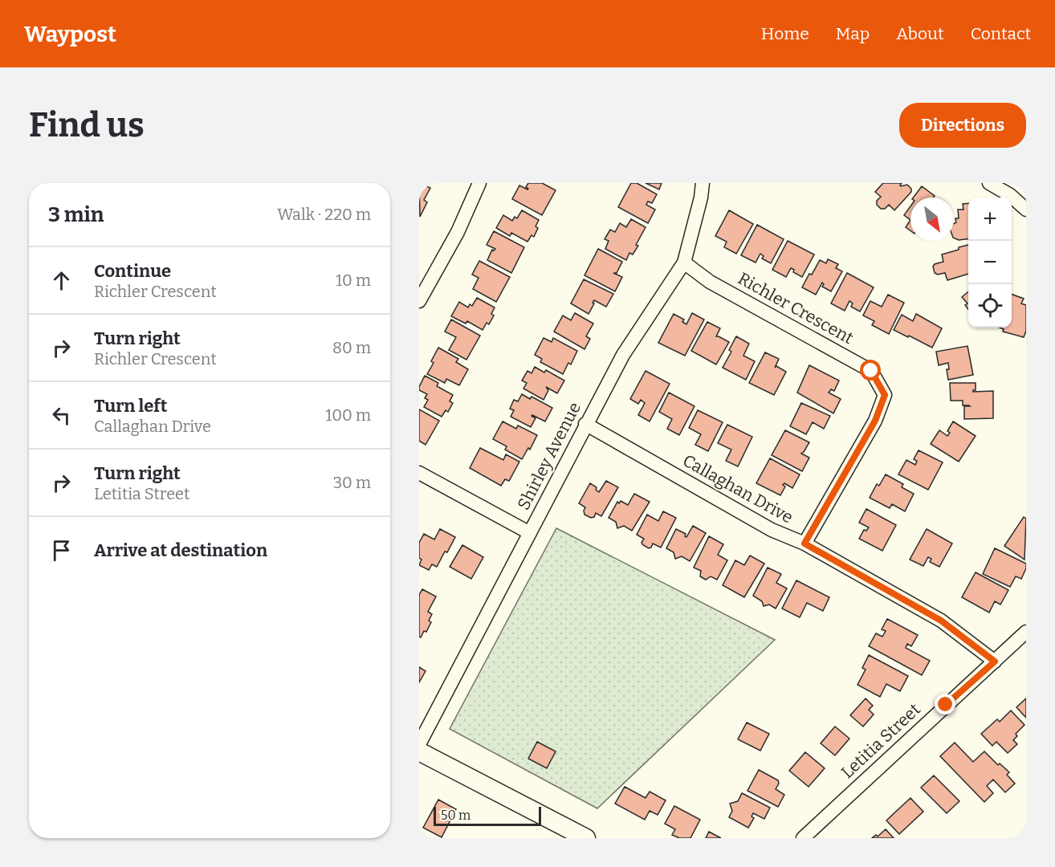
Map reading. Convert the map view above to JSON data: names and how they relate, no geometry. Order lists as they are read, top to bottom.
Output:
{
  "streets": {
    "street": [
      "Richler Crescent",
      "Shirley Avenue",
      "Callaghan Drive",
      "Letitia Street"
    ]
  },
  "crossings": [
    ["Richler Crescent", "Shirley Avenue"],
    ["Richler Crescent", "Callaghan Drive"],
    ["Shirley Avenue", "Callaghan Drive"],
    ["Callaghan Drive", "Letitia Street"]
  ],
  "scale_bar": "50 m",
  "north": "bottom right",
  "page": {
    "header": "Waypost",
    "nav": [
      "Home",
      "Map",
      "About",
      "Contact"
    ],
    "buttons": "Directions",
    "title": "Find us",
    "heading": ["3 min", "Walk · 220 m"],
    "map_buttons": ["+", "−"],
    "list": [
      ["Continue", "Richler Crescent", "10 m"],
      ["Turn right", "Richler Crescent", "80 m"],
      ["Turn left", "Callaghan Drive", "100 m"],
      ["Turn right", "Letitia Street", "30 m"],
      "Arrive at destination"
    ],
    "scale": "50 m"
  }
}
